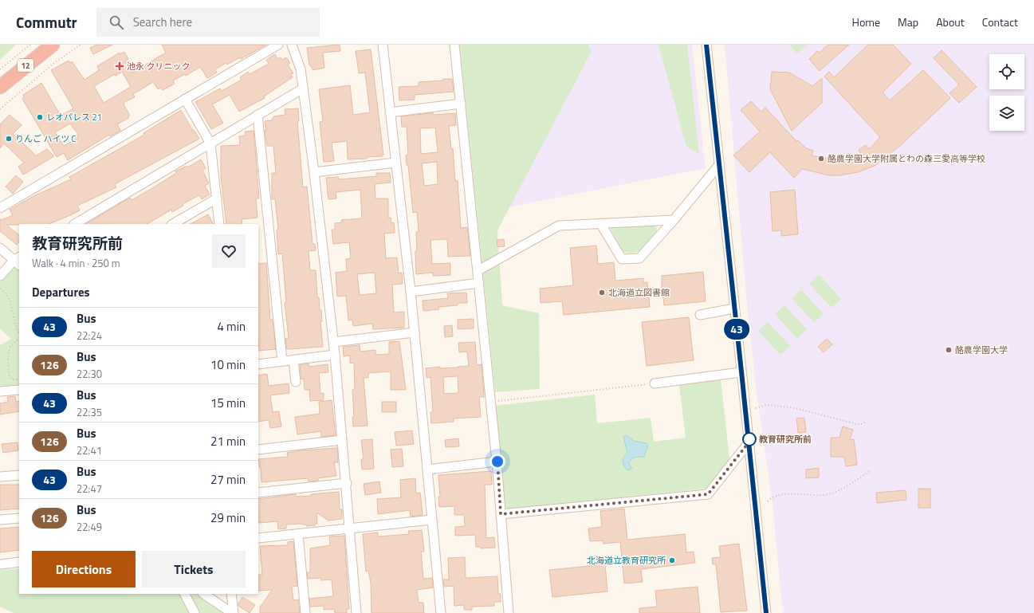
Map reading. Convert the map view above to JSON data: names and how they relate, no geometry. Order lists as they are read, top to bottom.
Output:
{
  "streets": {
    "highway": ["12"]
  },
  "places": {
    "health": ["池永 クリニック"],
    "other": [
      "レオパレス 21",
      "りんご ハイツ C",
      "酪農学園大学附属とわの森三愛高等学校",
      "北海道立図書館",
      "酪農学園大学",
      "教育研究所前",
      "北海道立教育研究所"
    ]
  },
  "lines": ["bus line 43"],
  "page": {
    "header": "Commutr",
    "search": "Search here",
    "nav": [
      "Home",
      "Map",
      "About",
      "Contact"
    ],
    "on_map": "43",
    "heading": [
      ["教育研究所前", "Walk · 4 min · 250 m"],
      "Departures"
    ],
    "list": [
      {
        "mark": "43",
        "name": "Bus",
        "note": "22:24",
        "value": "4 min"
      },
      {
        "mark": "126",
        "name": "Bus",
        "note": "22:30",
        "value": "10 min"
      },
      {
        "mark": "43",
        "name": "Bus",
        "note": "22:35",
        "value": "15 min"
      },
      {
        "mark": "126",
        "name": "Bus",
        "note": "22:41",
        "value": "21 min"
      },
      {
        "mark": "43",
        "name": "Bus",
        "note": "22:47",
        "value": "27 min"
      },
      {
        "mark": "126",
        "name": "Bus",
        "note": "22:49",
        "value": "29 min"
      }
    ],
    "buttons": ["Directions", "Tickets"]
  }
}
